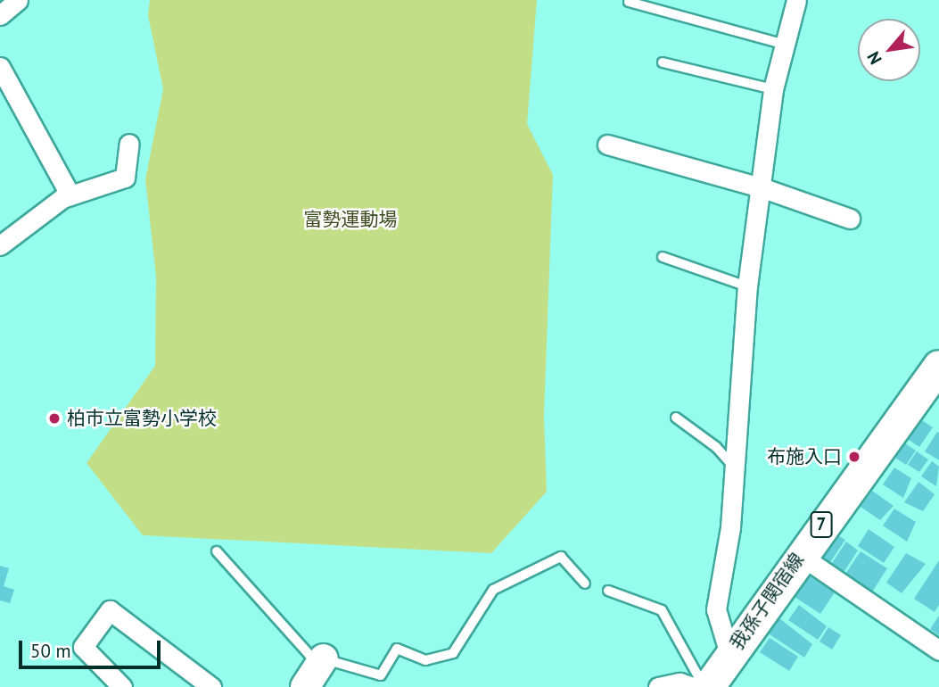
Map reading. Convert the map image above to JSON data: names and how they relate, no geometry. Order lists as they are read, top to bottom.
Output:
{
  "streets": {
    "main road": ["7", "我孫子関宿線"]
  },
  "parks": ["富勢運動場"],
  "places": ["柏市立富勢小学校", "布施入口"],
  "scale_bar": "50 m",
  "north": "bottom left"
}
